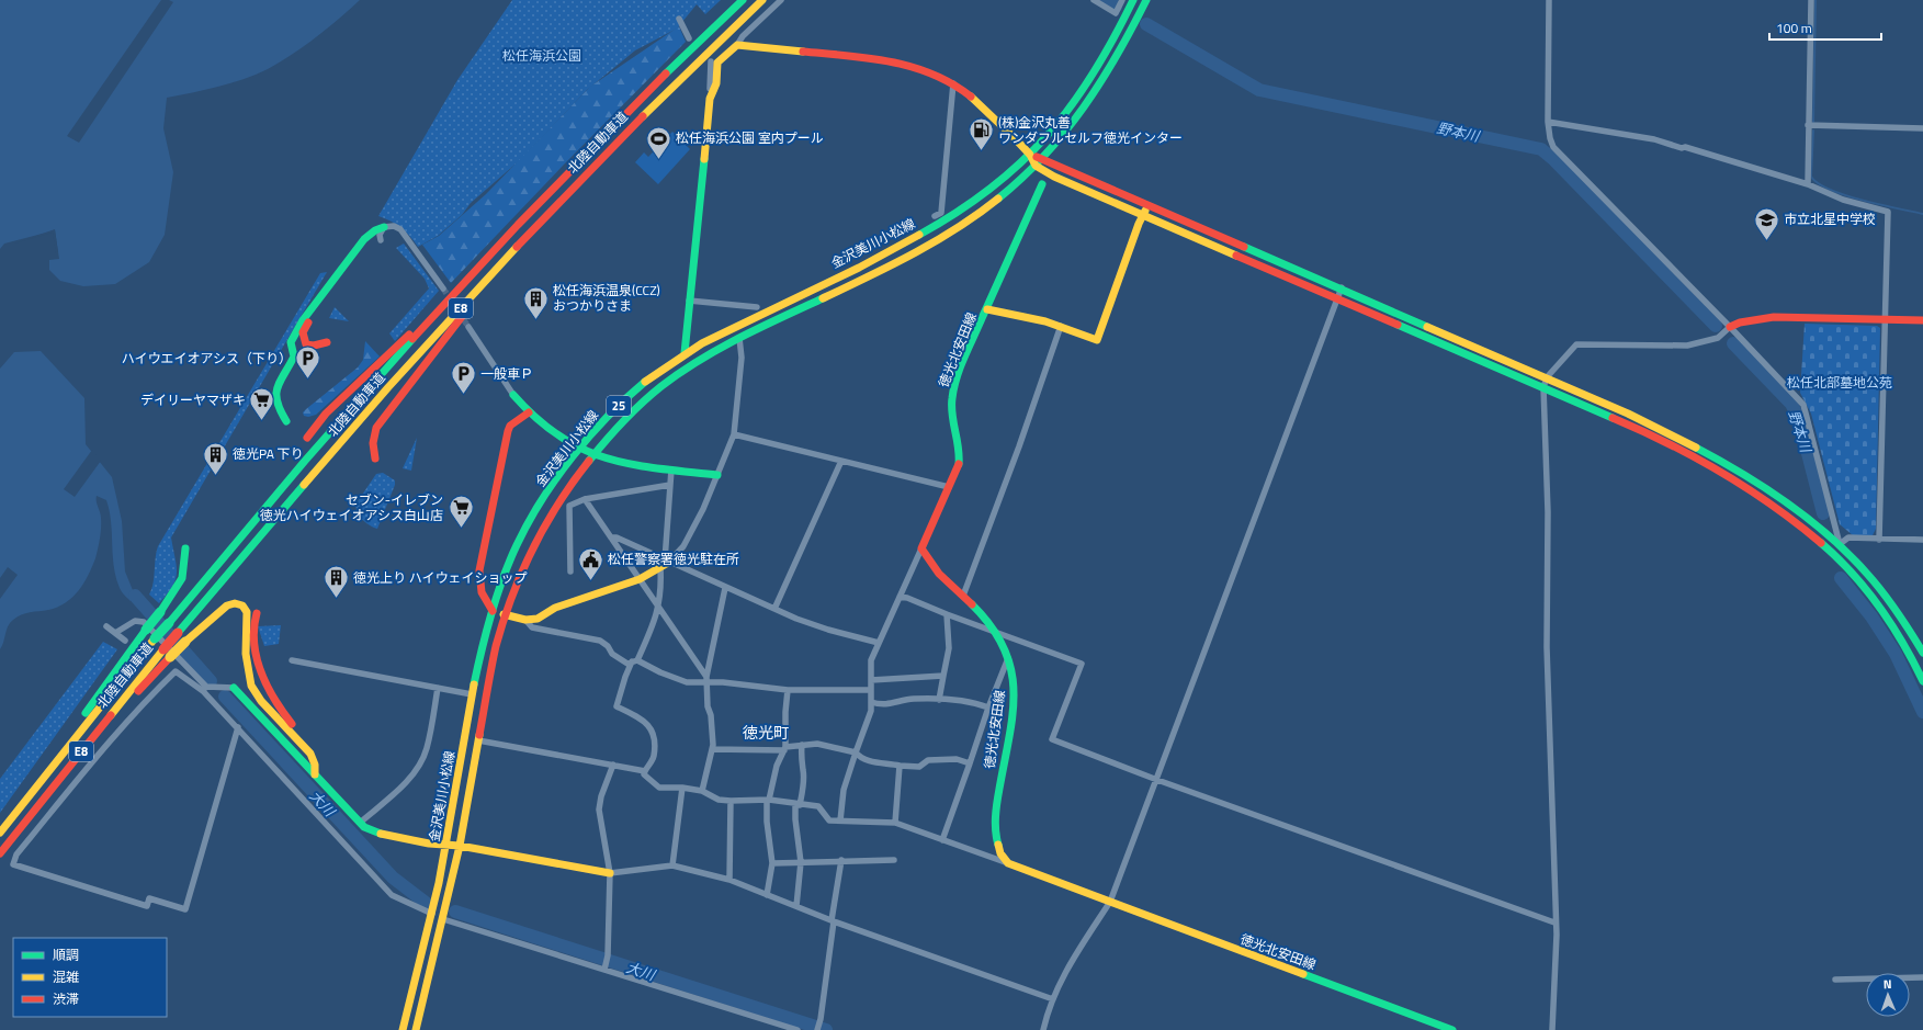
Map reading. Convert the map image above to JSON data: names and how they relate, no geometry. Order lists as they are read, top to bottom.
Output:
{
  "streets": {
    "main road": [
      "北陸自動車道",
      "金沢美川小松線",
      "E8",
      "徳光北安田線",
      "25"
    ]
  },
  "districts": ["徳光町"],
  "water": ["野本川", "大川"],
  "parks": ["松任海浜公園", "松任北部墓地公苑"],
  "places": {
    "fuel station": ["(株)金沢丸善 ワンダフルセルフ徳光インター"],
    "sports": ["松任海浜公園 室内プール"],
    "school or university": ["市立北星中学校"],
    "building": ["松任海浜温泉(CCZ) おつかりさま", "徳光PA 下り", "徳光上り ハイウェイショップ"],
    "parking": ["ハイウエイオアシス（下り）", "一般車Ｐ"],
    "supermarket": ["デイリーヤマザキ", "セブン-イレブン 徳光ハイウェイオアシス白山店"],
    "public building": ["松任警察署徳光駐在所"]
  },
  "legend": ["順調", "混雑", "渋滞"],
  "scale_bar": "100 m",
  "north": "top"
}
